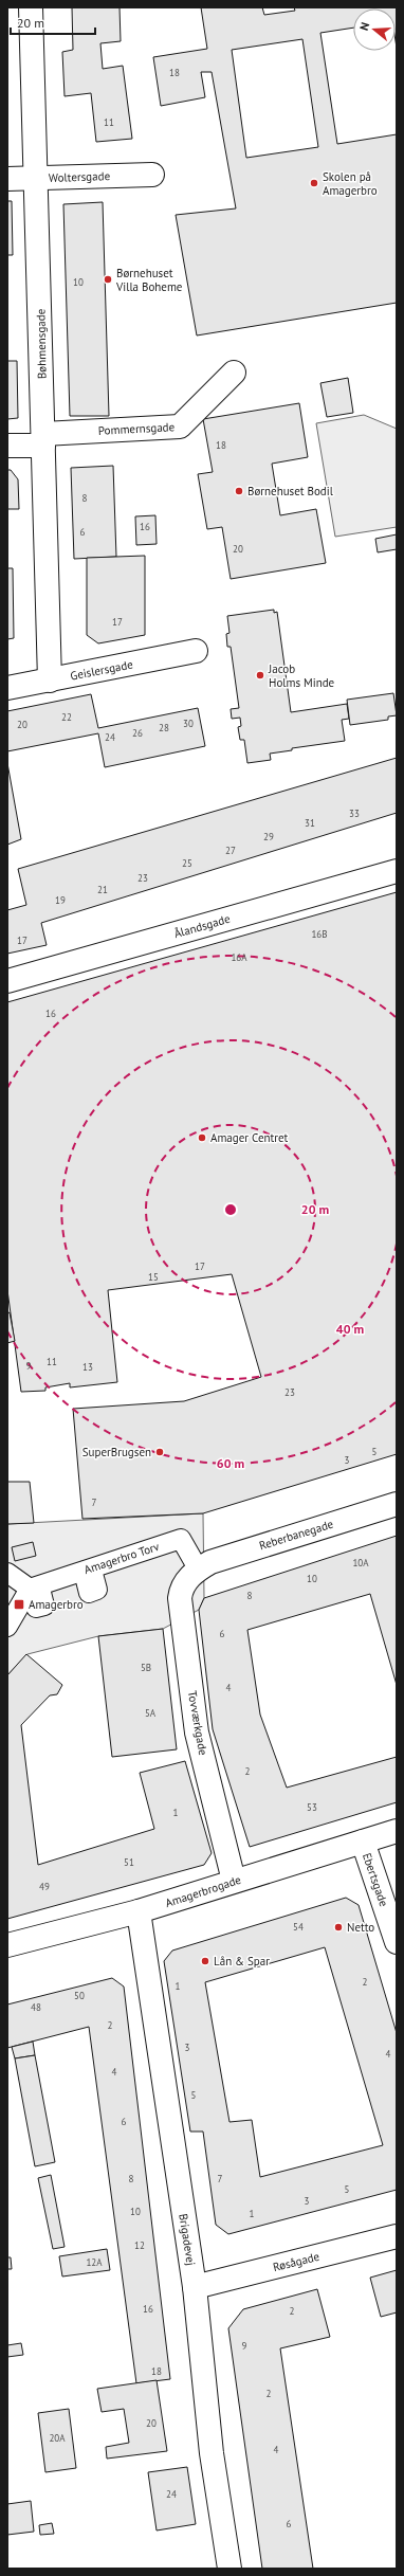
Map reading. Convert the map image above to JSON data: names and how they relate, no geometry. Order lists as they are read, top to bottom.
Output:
{
  "streets": {
    "street": [
      "Woltersgade",
      "Bøhmensgade",
      "Pommernsgade",
      "Geislersgade",
      "Ålandsgade",
      "Reberbanegade",
      "Amagerbro Torv",
      "Tovværkgade",
      "Ebertsgade",
      "Amagerbrogade",
      "Brigadevej",
      "Røsågade"
    ]
  },
  "crossings": [
    ["Woltersgade", "Bøhmensgade"],
    ["Bøhmensgade", "Pommernsgade"],
    ["Bøhmensgade", "Geislersgade"],
    ["Reberbanegade", "Amagerbro Torv"],
    ["Reberbanegade", "Tovværkgade"],
    ["Amagerbro Torv", "Tovværkgade"],
    ["Tovværkgade", "Amagerbrogade"],
    ["Ebertsgade", "Amagerbrogade"],
    ["Amagerbrogade", "Brigadevej"],
    ["Brigadevej", "Røsågade"]
  ],
  "places": {
    "other": [
      "Skolen på Amagerbro",
      "Børnehuset Villa Boheme",
      "Børnehuset Bodil",
      "Jacob Holms Minde",
      "Amager Centret",
      "SuperBrugsen",
      "Netto",
      "Lån & Spar"
    ],
    "transit": ["Amagerbro"]
  },
  "house_numbers": [
    "18",
    "11",
    "10",
    "18",
    "8",
    "16",
    "6",
    "20",
    "17",
    "22",
    "30",
    "20",
    "28",
    "26",
    "24",
    "33",
    "31",
    "29",
    "27",
    "25",
    "23",
    "21",
    "19",
    "16B",
    "17",
    "16A",
    "16",
    "17",
    "15",
    "11",
    "9",
    "13",
    "23",
    "5",
    "3",
    "7",
    "10A",
    "10",
    "8",
    "6",
    "5B",
    "4",
    "5A",
    "2",
    "53",
    "1",
    "51",
    "49",
    "54",
    "2",
    "1",
    "50",
    "48",
    "2",
    "3",
    "4",
    "4",
    "5",
    "6",
    "8",
    "7",
    "5",
    "3",
    "10",
    "1",
    "12",
    "12A",
    "16",
    "2",
    "9",
    "18",
    "2",
    "20",
    "20A",
    "4",
    "24",
    "6"
  ],
  "scale_bar": "20 m",
  "north": "left",
  "rings": ["20 m", "40 m", "60 m"]
}
